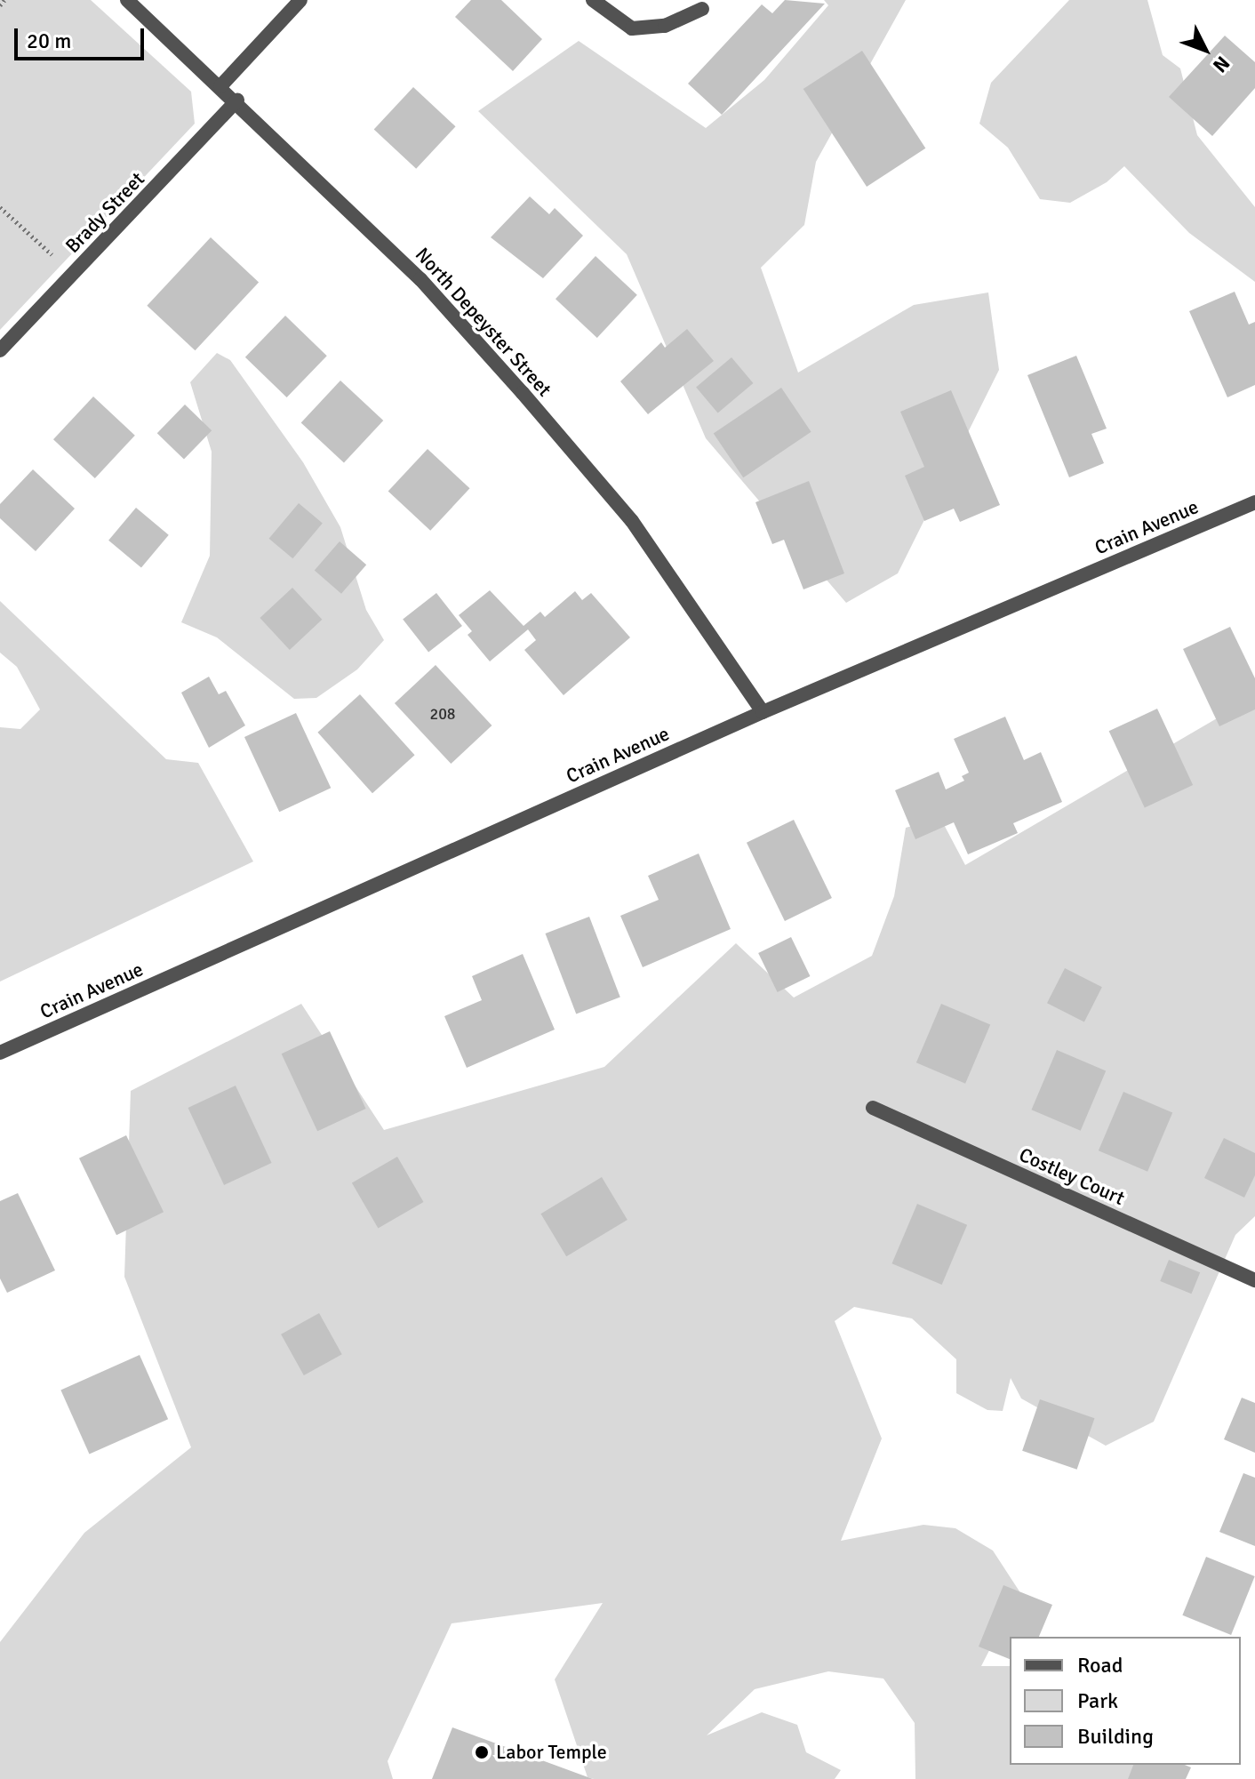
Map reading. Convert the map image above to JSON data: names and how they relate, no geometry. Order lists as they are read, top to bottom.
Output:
{
  "streets": {
    "street": [
      "Brady Street",
      "North Depeyster Street",
      "Crain Avenue",
      "Costley Court"
    ]
  },
  "crossings": [
    ["Brady Street", "North Depeyster Street"],
    ["North Depeyster Street", "Crain Avenue"]
  ],
  "places": ["Labor Temple"],
  "house_numbers": ["208"],
  "legend": ["Road", "Park", "Building"],
  "scale_bar": "20 m",
  "north": "bottom right"
}
